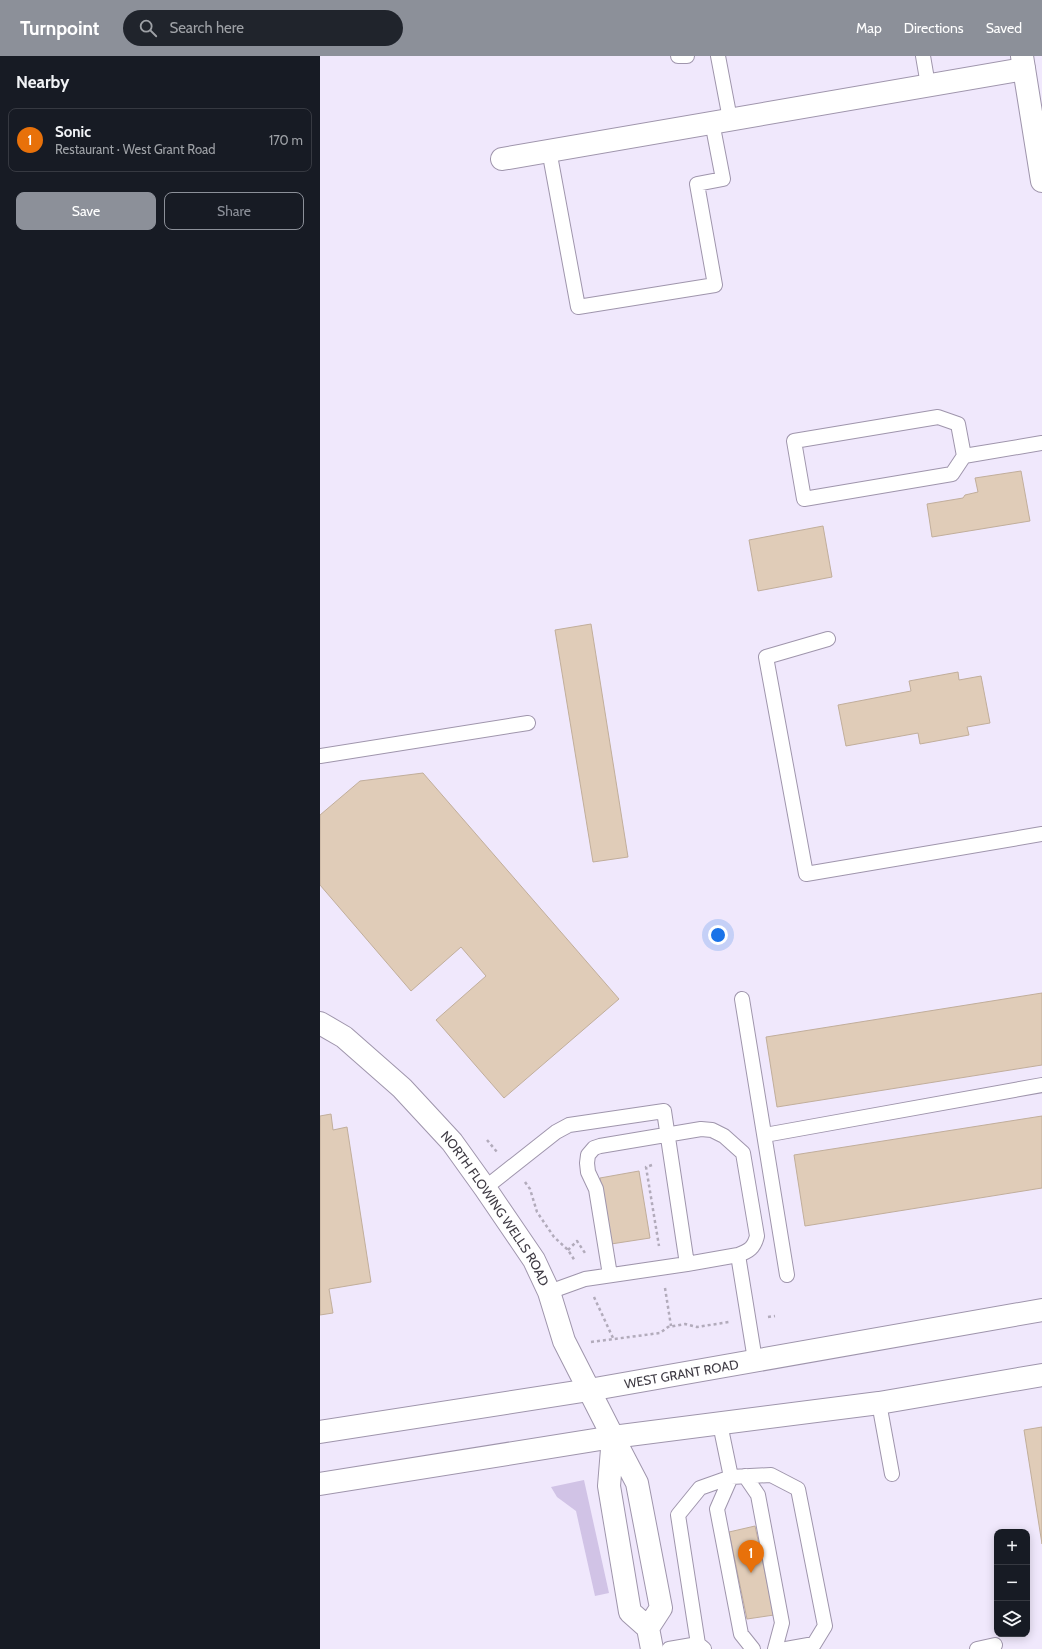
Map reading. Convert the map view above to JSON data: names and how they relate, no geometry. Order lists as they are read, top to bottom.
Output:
{
  "streets": {
    "street": ["NORTH FLOWING WELLS ROAD", "WEST GRANT ROAD"]
  },
  "crossings": [
    ["NORTH FLOWING WELLS ROAD", "WEST GRANT ROAD"]
  ],
  "page": {
    "header": "Turnpoint",
    "search": "Search here",
    "nav": ["Map", "Directions", "Saved"],
    "heading": "Nearby",
    "list": [
      {
        "mark": "1",
        "name": "Sonic",
        "note": "Restaurant · West Grant Road",
        "value": "170 m"
      }
    ],
    "buttons": ["Save", "Share"],
    "map_buttons": ["+", "−"],
    "pins": "1"
  }
}
